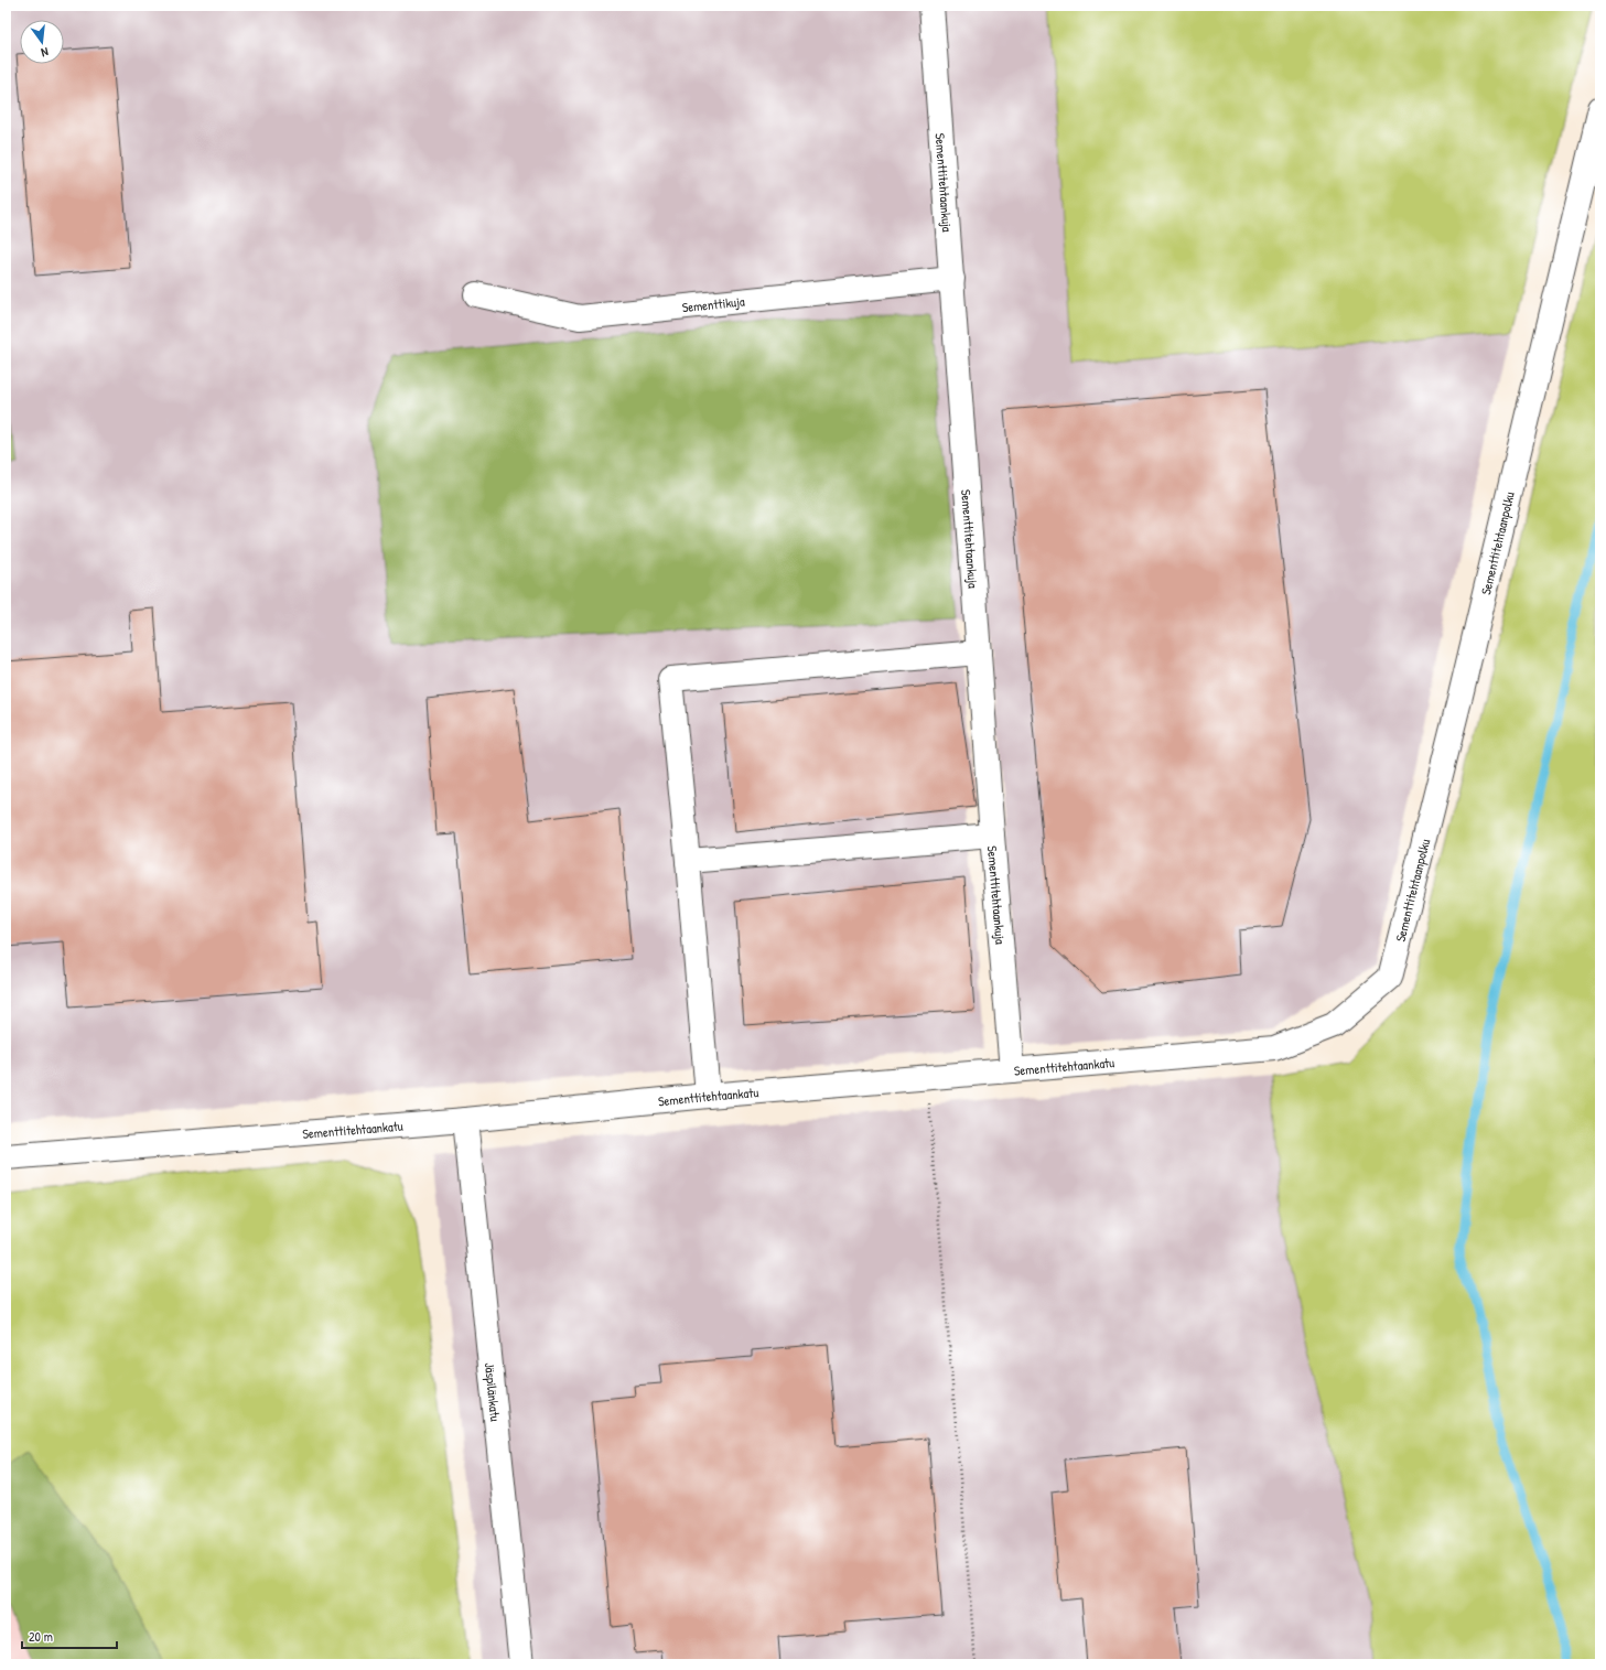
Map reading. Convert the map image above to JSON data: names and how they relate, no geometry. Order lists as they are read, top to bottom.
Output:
{
  "streets": {
    "street": [
      "Sementtitehtaankuja",
      "Sementtikuja",
      "Sementtitehtaanpolku",
      "Sementtitehtaankatu",
      "Jäspilänkatu"
    ]
  },
  "crossings": [
    ["Sementtitehtaankuja", "Sementtikuja"],
    ["Sementtitehtaankuja", "Sementtitehtaankatu"],
    ["Sementtitehtaanpolku", "Sementtitehtaankatu"],
    ["Sementtitehtaankatu", "Jäspilänkatu"]
  ],
  "scale_bar": "20 m",
  "north": "bottom"
}
